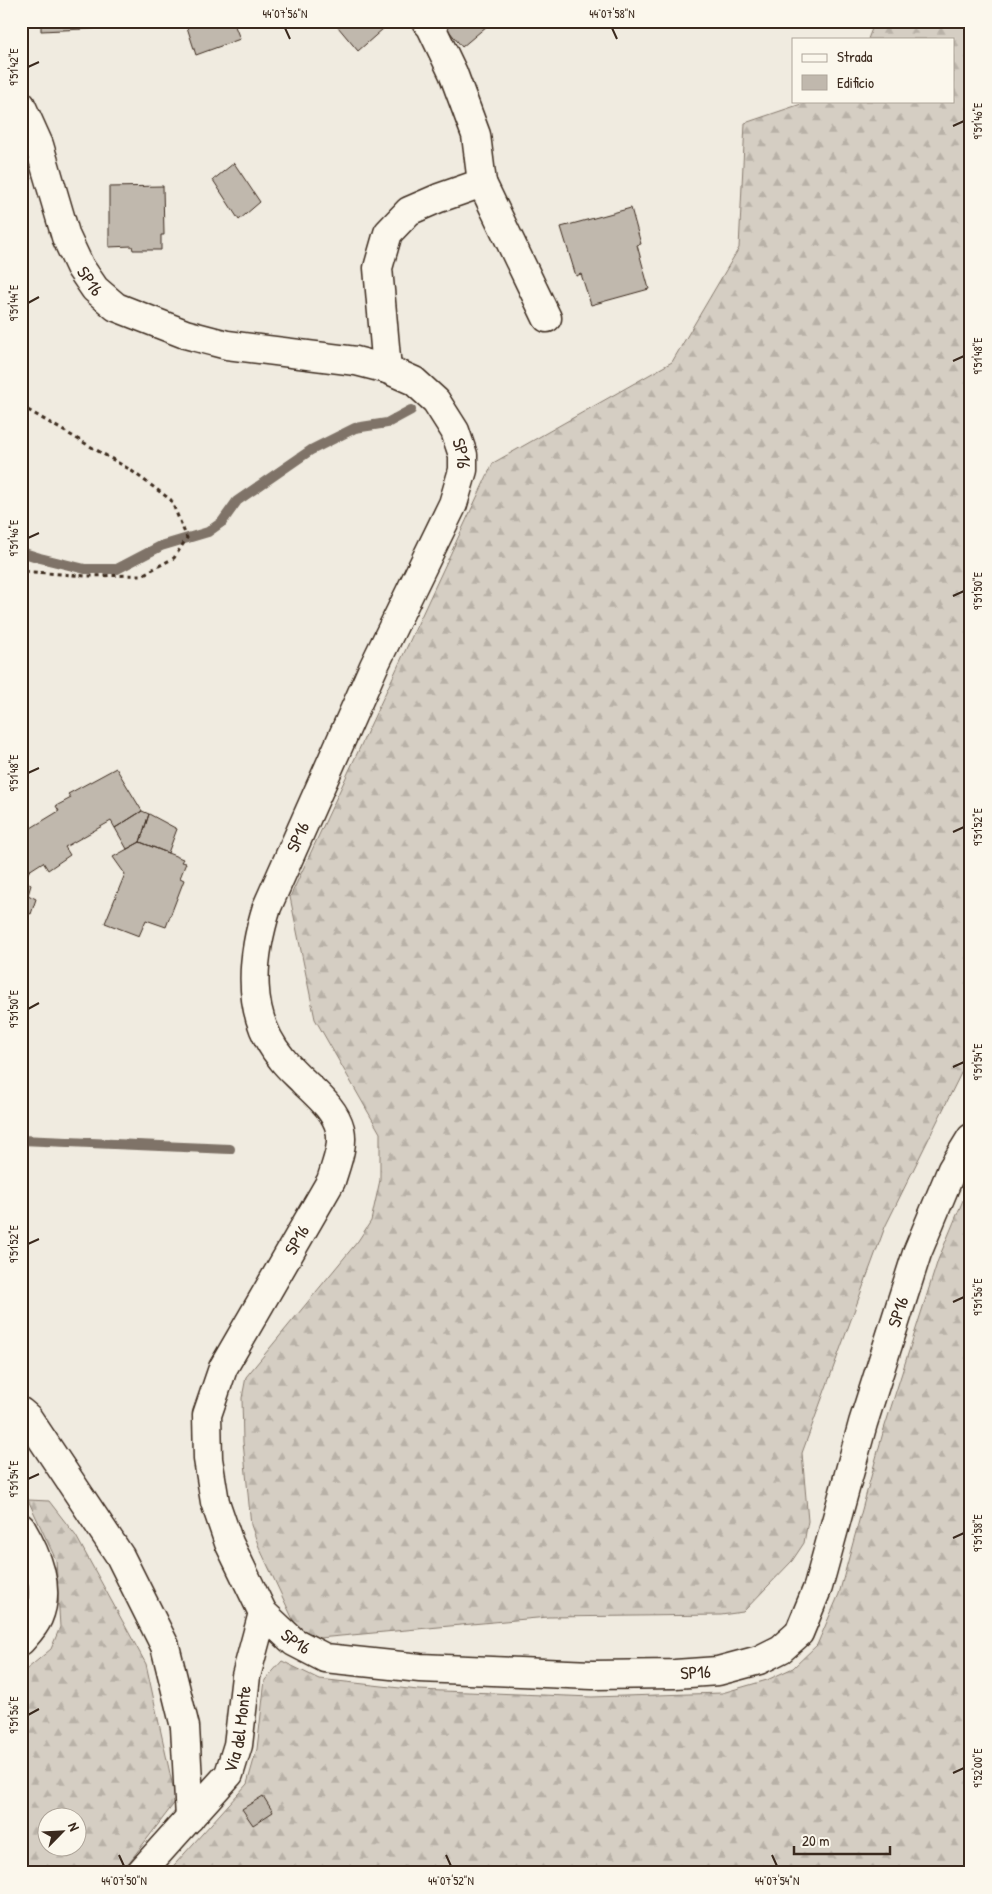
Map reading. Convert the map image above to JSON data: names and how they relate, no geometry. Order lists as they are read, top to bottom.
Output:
{
  "streets": {
    "street": ["SP16", "Via del Monte"]
  },
  "crossings": [
    ["SP16", "Via del Monte"]
  ],
  "legend": ["Strada", "Edificio"],
  "scale_bar": "20 m",
  "north": "top right",
  "coordinates": [
    "44°07'56\"N",
    "44°07'58\"N",
    "9°51'42\"E",
    "9°51'46\"E",
    "9°51'44\"E",
    "9°51'48\"E",
    "9°51'50\"E",
    "9°51'52\"E",
    "9°51'54\"E",
    "9°51'56\"E",
    "9°51'58\"E",
    "9°52'00\"E",
    "44°07'50\"N",
    "44°07'52\"N",
    "44°07'54\"N"
  ]
}
